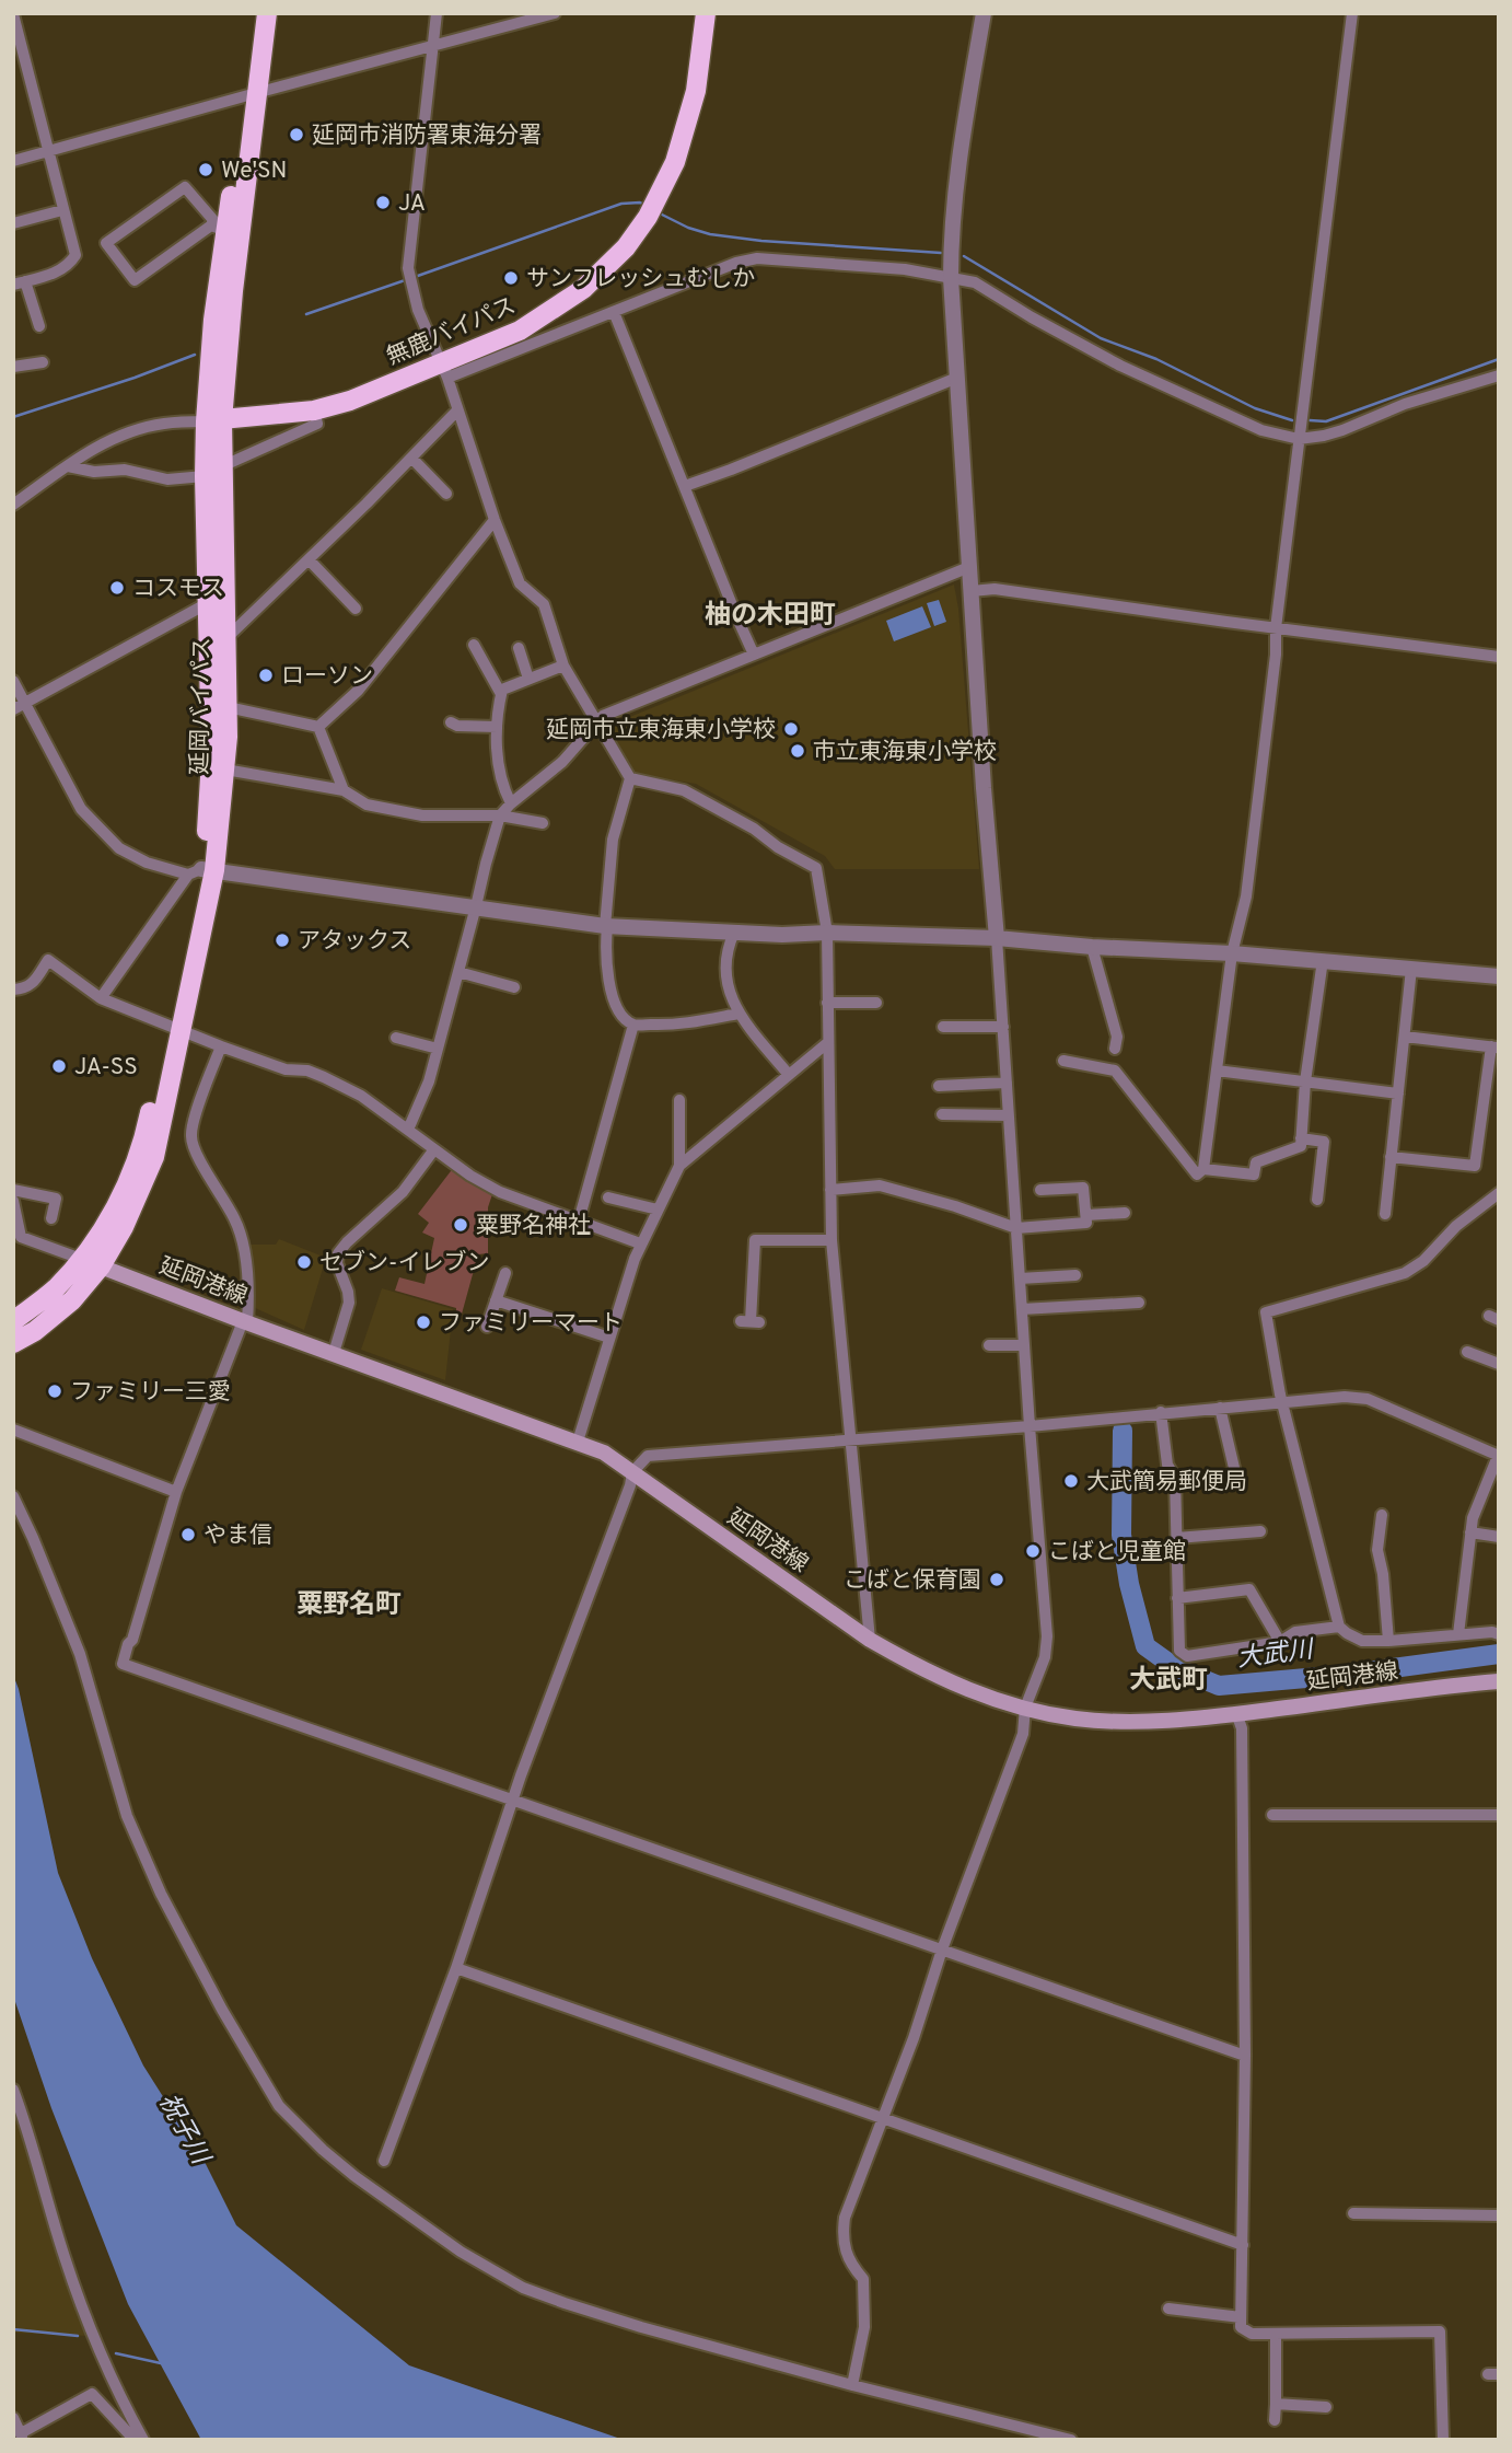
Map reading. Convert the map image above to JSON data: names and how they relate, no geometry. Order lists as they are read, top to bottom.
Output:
{
  "streets": {
    "highway": ["無鹿バイパス", "延岡バイパス"],
    "main road": ["延岡港線"]
  },
  "crossings": [
    ["無鹿バイパス", "延岡バイパス"],
    ["延岡バイパス", "延岡港線"]
  ],
  "districts": ["柚の木田町", "粟野名町", "大武町"],
  "water": ["大武川", "祝子川"],
  "places": [
    "延岡市消防署東海分署",
    "We'SN",
    "JA",
    "サンフレッシュむしか",
    "コスモス",
    "ローソン",
    "延岡市立東海東小学校",
    "市立東海東小学校",
    "アタックス",
    "JA-SS",
    "粟野名神社",
    "セブン-イレブン",
    "ファミリーマート",
    "ファミリー三愛",
    "大武簡易郵便局",
    "やま信",
    "こばと児童館",
    "こばと保育園"
  ]
}
